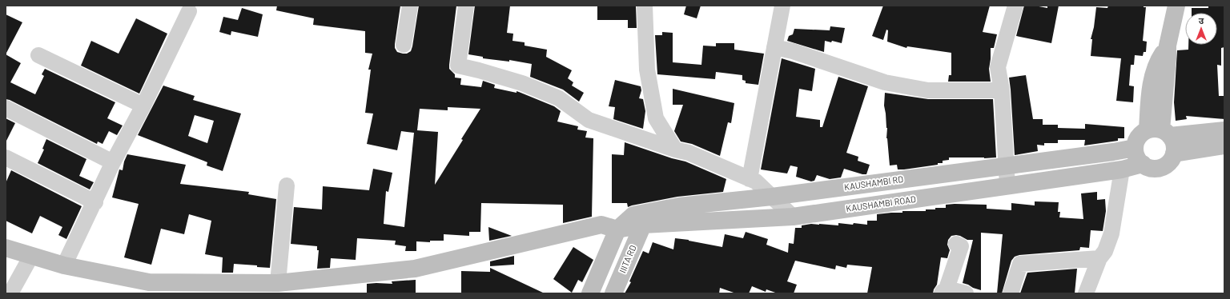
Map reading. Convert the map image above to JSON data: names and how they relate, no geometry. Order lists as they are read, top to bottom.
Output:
{
  "streets": {
    "main road": ["KAUSHAMBI RD", "KAUSHAMBI ROAD", "IIITA RD"]
  },
  "crossings": [
    ["KAUSHAMBI RD", "KAUSHAMBI ROAD"],
    ["KAUSHAMBI ROAD", "IIITA RD"]
  ],
  "north": "top"
}
